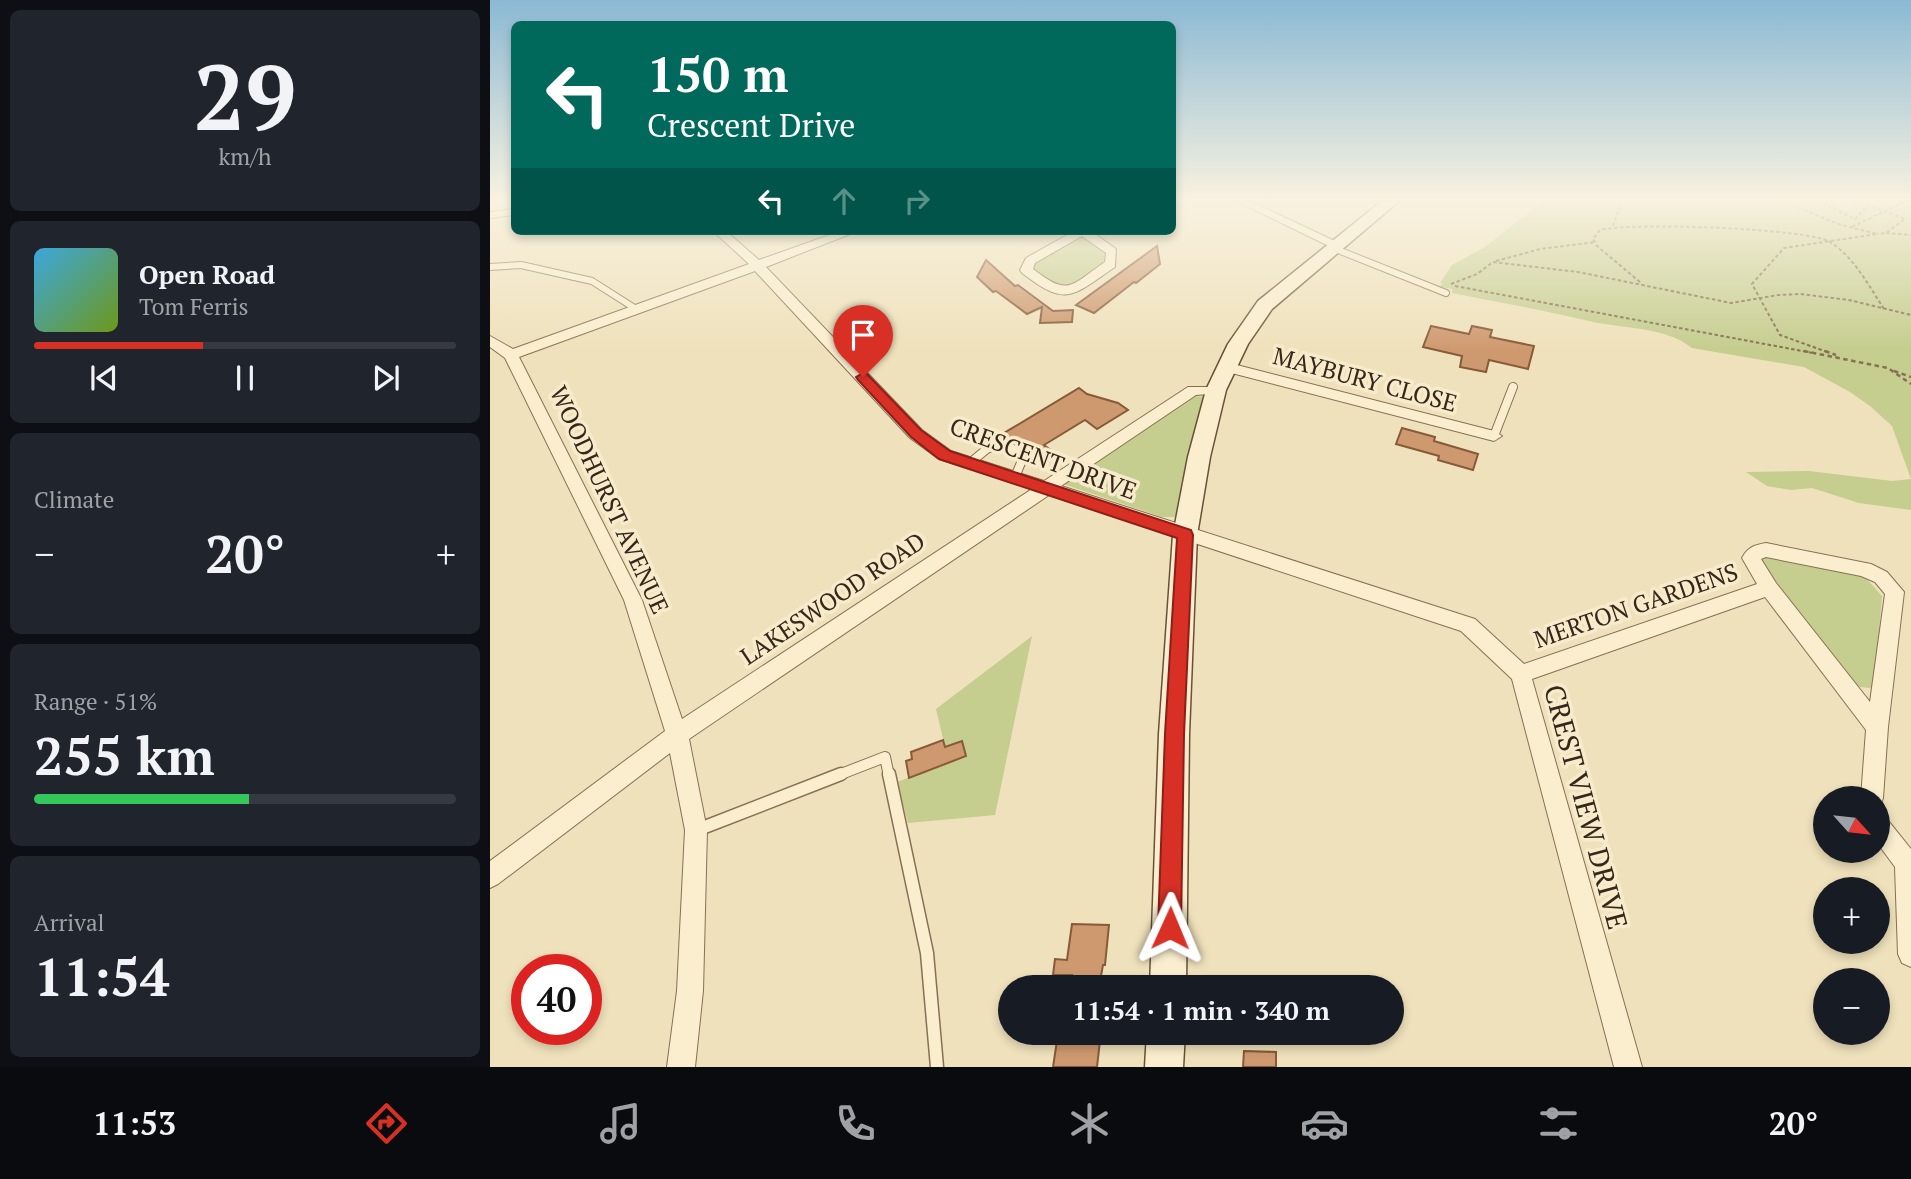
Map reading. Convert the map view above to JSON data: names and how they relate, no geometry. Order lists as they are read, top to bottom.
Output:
{
  "streets": {
    "street": [
      "MAYBURY CLOSE",
      "CRESCENT DRIVE",
      "WOODHURST AVENUE",
      "LAKESWOOD ROAD",
      "MERTON GARDENS",
      "CREST VIEW DRIVE"
    ]
  },
  "crossings": [
    ["MAYBURY CLOSE", "LAKESWOOD ROAD"],
    ["CRESCENT DRIVE", "LAKESWOOD ROAD"],
    ["CRESCENT DRIVE", "CREST VIEW DRIVE"],
    ["WOODHURST AVENUE", "LAKESWOOD ROAD"],
    ["MERTON GARDENS", "CREST VIEW DRIVE"]
  ],
  "north": "bottom right",
  "page": {
    "tile": [
      ["29", "km/h"],
      "Climate",
      ["Range · 51%", "255 km"],
      ["Arrival", "11:54"]
    ],
    "turn": ["150 m", "Crescent Drive"],
    "song": ["Open Road", "Tom Ferris"],
    "heat": ["−", "20°", "+"],
    "map_buttons": ["+", "−"],
    "limit": "40",
    "trip": "11:54 · 1 min · 340 m",
    "tabs": ["11:53", "20°"]
  }
}
